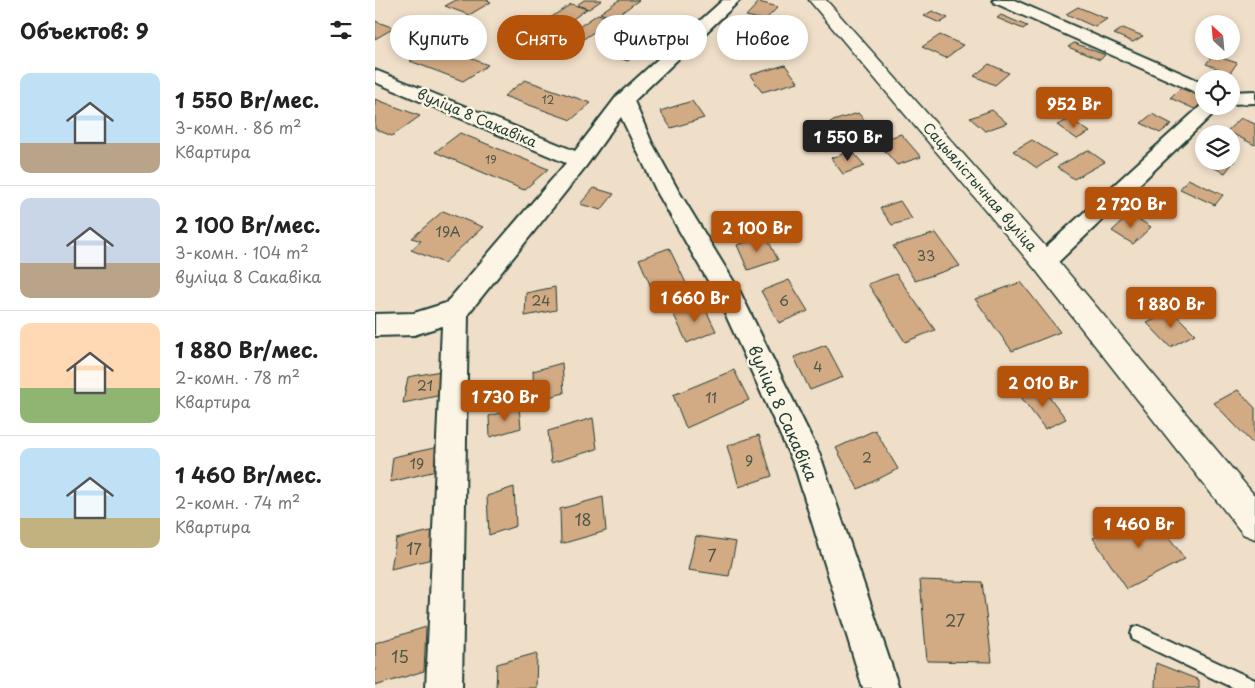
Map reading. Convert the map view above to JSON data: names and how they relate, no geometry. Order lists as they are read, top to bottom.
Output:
{
  "streets": {
    "street": ["вуліца 8 Сакавіка", "Сацыялістычная вуліца"]
  },
  "house_numbers": [
    "12",
    "19",
    "19А",
    "33",
    "24",
    "6",
    "4",
    "21",
    "11",
    "2",
    "9",
    "19",
    "18",
    "17",
    "7",
    "27",
    "15"
  ],
  "north": "top left",
  "page": {
    "heading": "Объектов: 9",
    "chip": [
      "Купить",
      "Снять",
      "Фильтры",
      "Новое"
    ],
    "list": [
      {
        "name": "1 550 Br/мес.",
        "note": "3-комн. · 86 m² · Квартира"
      },
      {
        "name": "2 100 Br/мес.",
        "note": "3-комн. · 104 m² · вуліца 8 Сакавіка"
      },
      {
        "name": "1 880 Br/мес.",
        "note": "2-комн. · 78 m² · Квартира"
      },
      {
        "name": "1 460 Br/мес.",
        "note": "2-комн. · 74 m² · Квартира"
      }
    ],
    "price": [
      "952 Br",
      "1 550 Br",
      "2 720 Br",
      "2 100 Br",
      "1 660 Br",
      "1 880 Br",
      "2 010 Br",
      "1 730 Br",
      "1 460 Br"
    ]
  }
}
